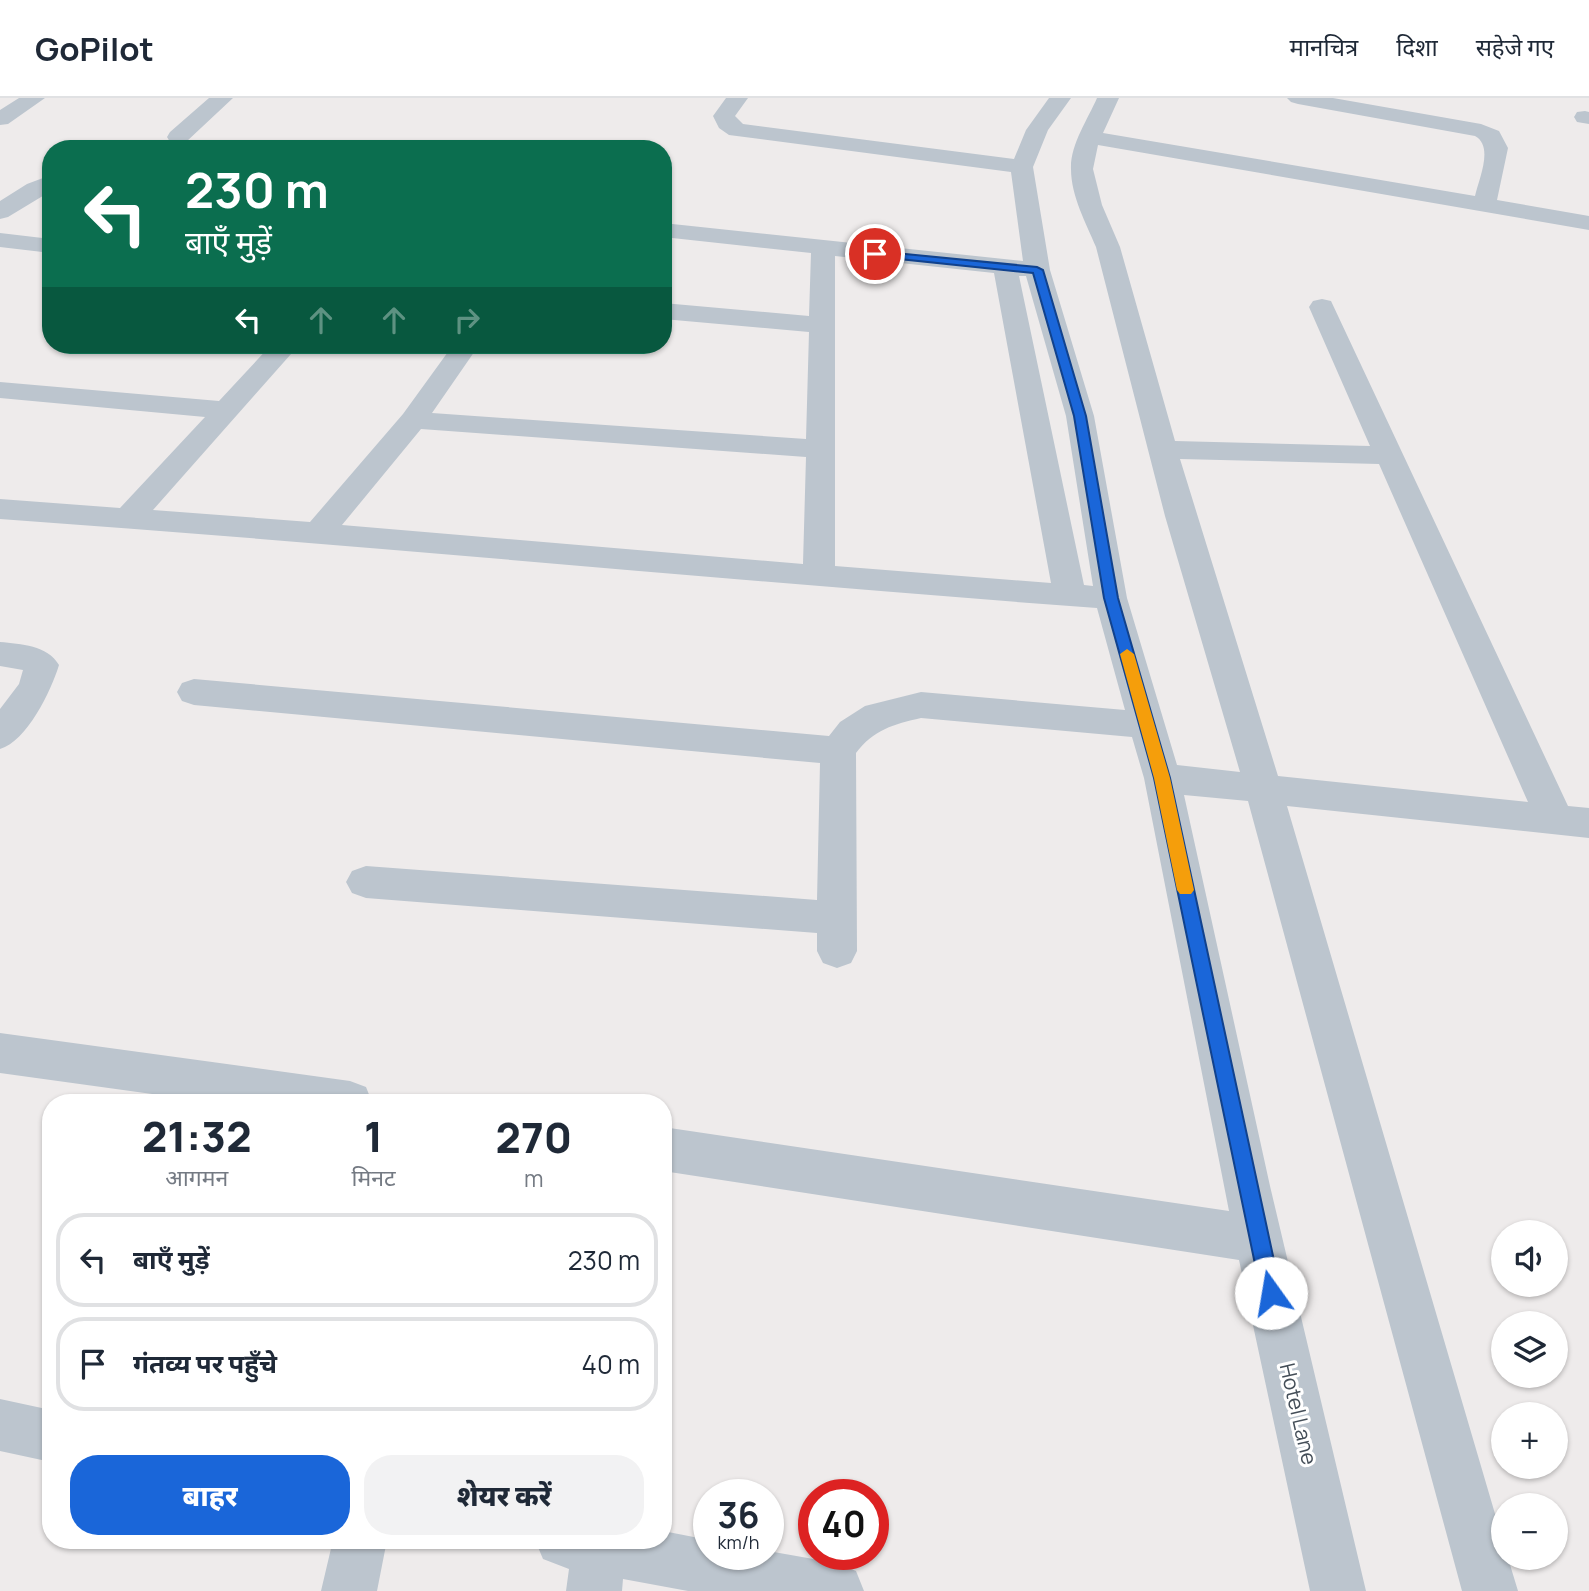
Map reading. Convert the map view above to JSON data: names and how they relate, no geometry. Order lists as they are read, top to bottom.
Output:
{
  "streets": {
    "street": ["Hotel Lane"]
  },
  "page": {
    "header": "GoPilot",
    "nav": ["मानचित्र", "दिशा", "सहेजे गए"],
    "turn": ["230 m", "बाएँ मुड़ें"],
    "eta": [
      "21:32",
      "आगमन",
      "1",
      "मिनट",
      "270",
      "m"
    ],
    "list": [
      {
        "name": "बाएँ मुड़ें",
        "value": "230 m"
      },
      {
        "name": "गंतव्य पर पहुँचे",
        "value": "40 m"
      }
    ],
    "map_buttons": ["+", "−"],
    "buttons": ["बाहर", "शेयर करें"],
    "speed": "36 km/h",
    "limit": "40"
  }
}
